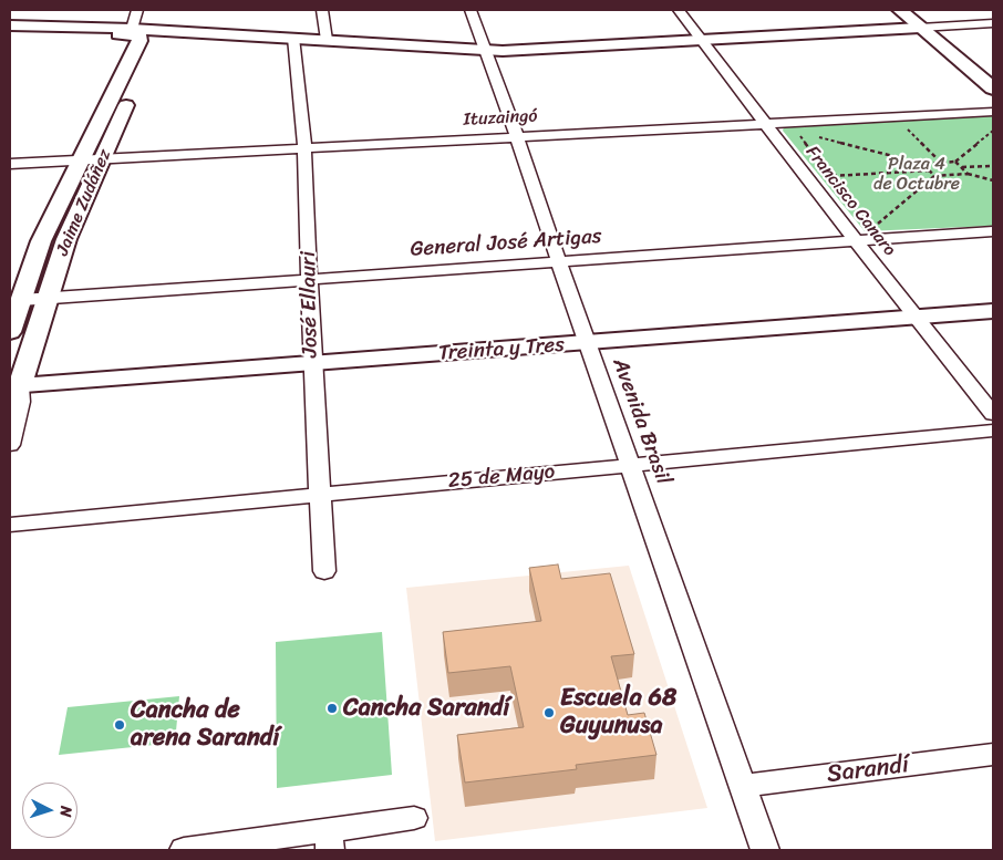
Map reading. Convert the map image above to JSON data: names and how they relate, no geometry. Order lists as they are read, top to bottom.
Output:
{
  "streets": {
    "street": [
      "Ituzaingó",
      "Francisco Canaro",
      "Jaime Zudáñez",
      "General José Artigas",
      "José Ellauri",
      "Treinta y Tres",
      "Avenida Brasil",
      "25 de Mayo",
      "Sarandí"
    ]
  },
  "crossings": [
    ["Ituzaingó", "Francisco Canaro"],
    ["Ituzaingó", "Jaime Zudáñez"],
    ["Ituzaingó", "José Ellauri"],
    ["Ituzaingó", "Avenida Brasil"],
    ["Francisco Canaro", "General José Artigas"],
    ["Francisco Canaro", "Treinta y Tres"],
    ["Jaime Zudáñez", "General José Artigas"],
    ["Jaime Zudáñez", "Treinta y Tres"],
    ["General José Artigas", "José Ellauri"],
    ["General José Artigas", "Avenida Brasil"],
    ["José Ellauri", "Treinta y Tres"],
    ["José Ellauri", "25 de Mayo"],
    ["Treinta y Tres", "Avenida Brasil"],
    ["Avenida Brasil", "25 de Mayo"],
    ["Avenida Brasil", "Sarandí"]
  ],
  "parks": ["Plaza 4 de Octubre"],
  "places": ["Cancha Sarandí", "Escuela 68 Guyunusa", "Cancha de arena Sarandí"],
  "north": "right"
}
